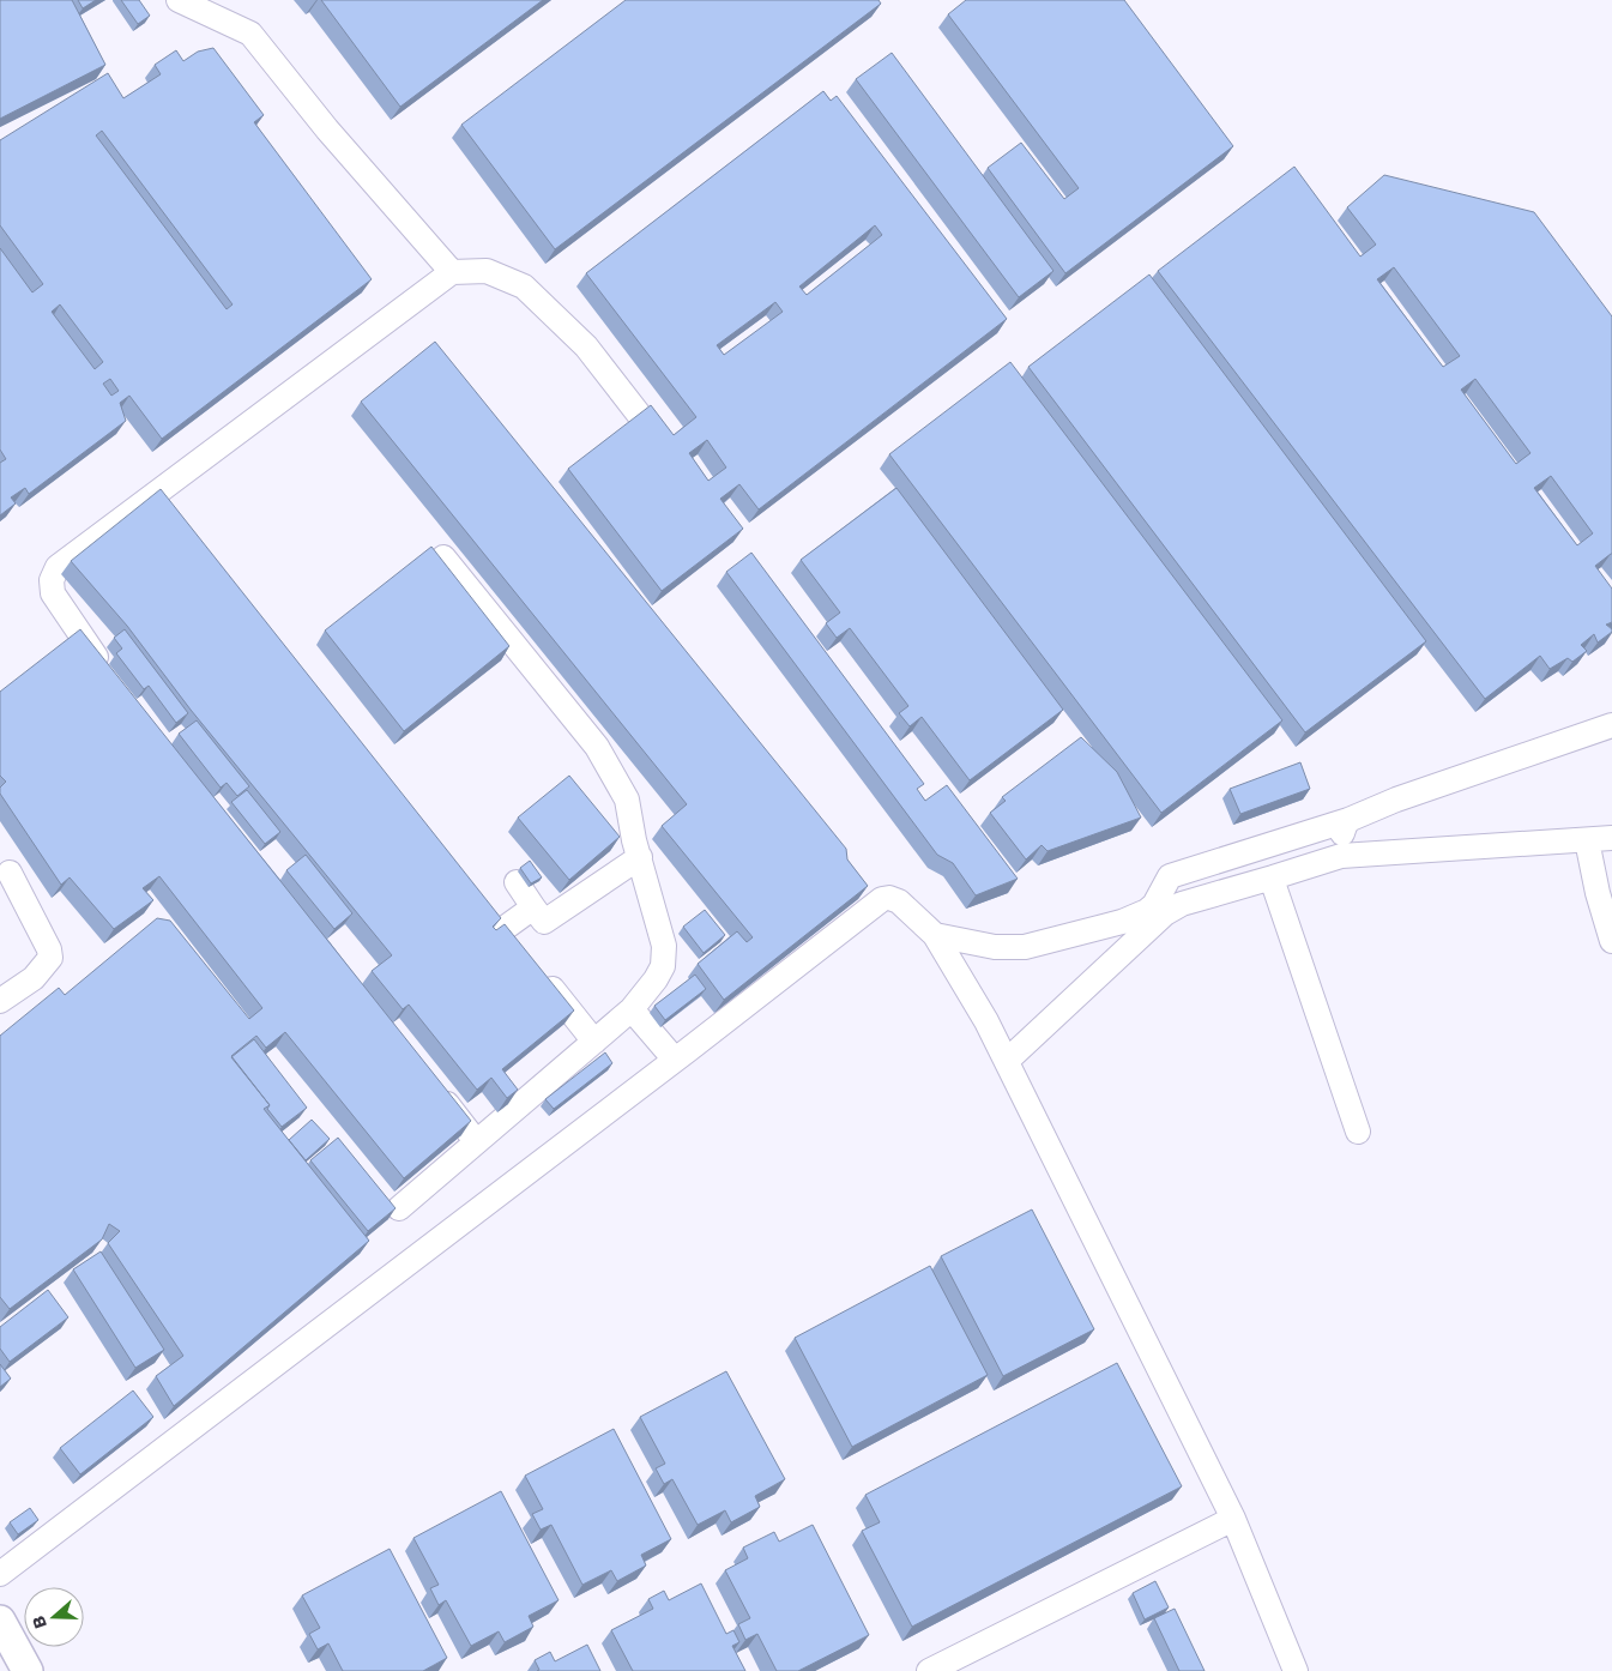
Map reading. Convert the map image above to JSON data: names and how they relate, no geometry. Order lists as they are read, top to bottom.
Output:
{
  "north": "left"
}
